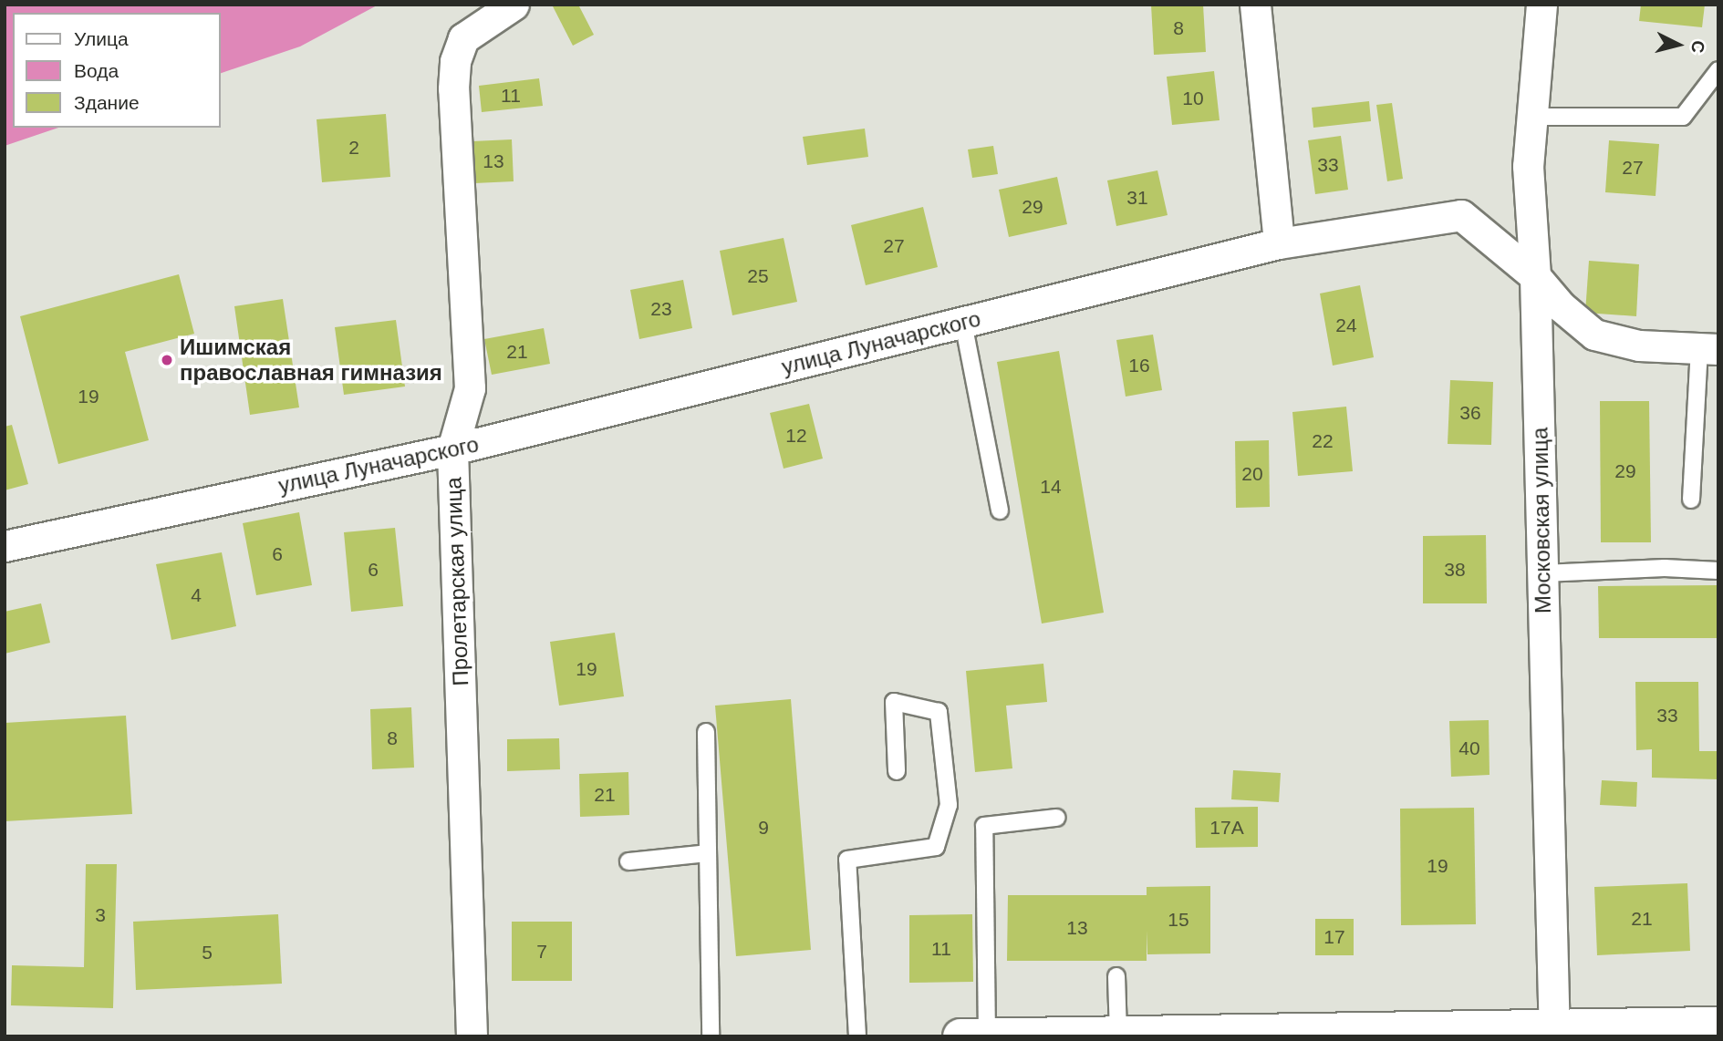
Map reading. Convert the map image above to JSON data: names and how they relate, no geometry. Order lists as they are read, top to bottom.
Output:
{
  "streets": {
    "street": ["улица Луначарского", "Московская улица", "Пролетарская улица"]
  },
  "crossings": [
    ["улица Луначарского", "Московская улица"],
    ["улица Луначарского", "Пролетарская улица"]
  ],
  "places": ["Ишимская православная гимназия"],
  "house_numbers": [
    "8",
    "11",
    "10",
    "2",
    "13",
    "33",
    "27",
    "31",
    "29",
    "27",
    "25",
    "23",
    "24",
    "21",
    "16",
    "19",
    "36",
    "12",
    "22",
    "29",
    "20",
    "14",
    "6",
    "6",
    "38",
    "4",
    "19",
    "33",
    "8",
    "40",
    "21",
    "9",
    "17А",
    "19",
    "3",
    "21",
    "15",
    "13",
    "17",
    "11",
    "7",
    "5"
  ],
  "legend": ["Улица", "Вода", "Здание"],
  "north": "right"
}
